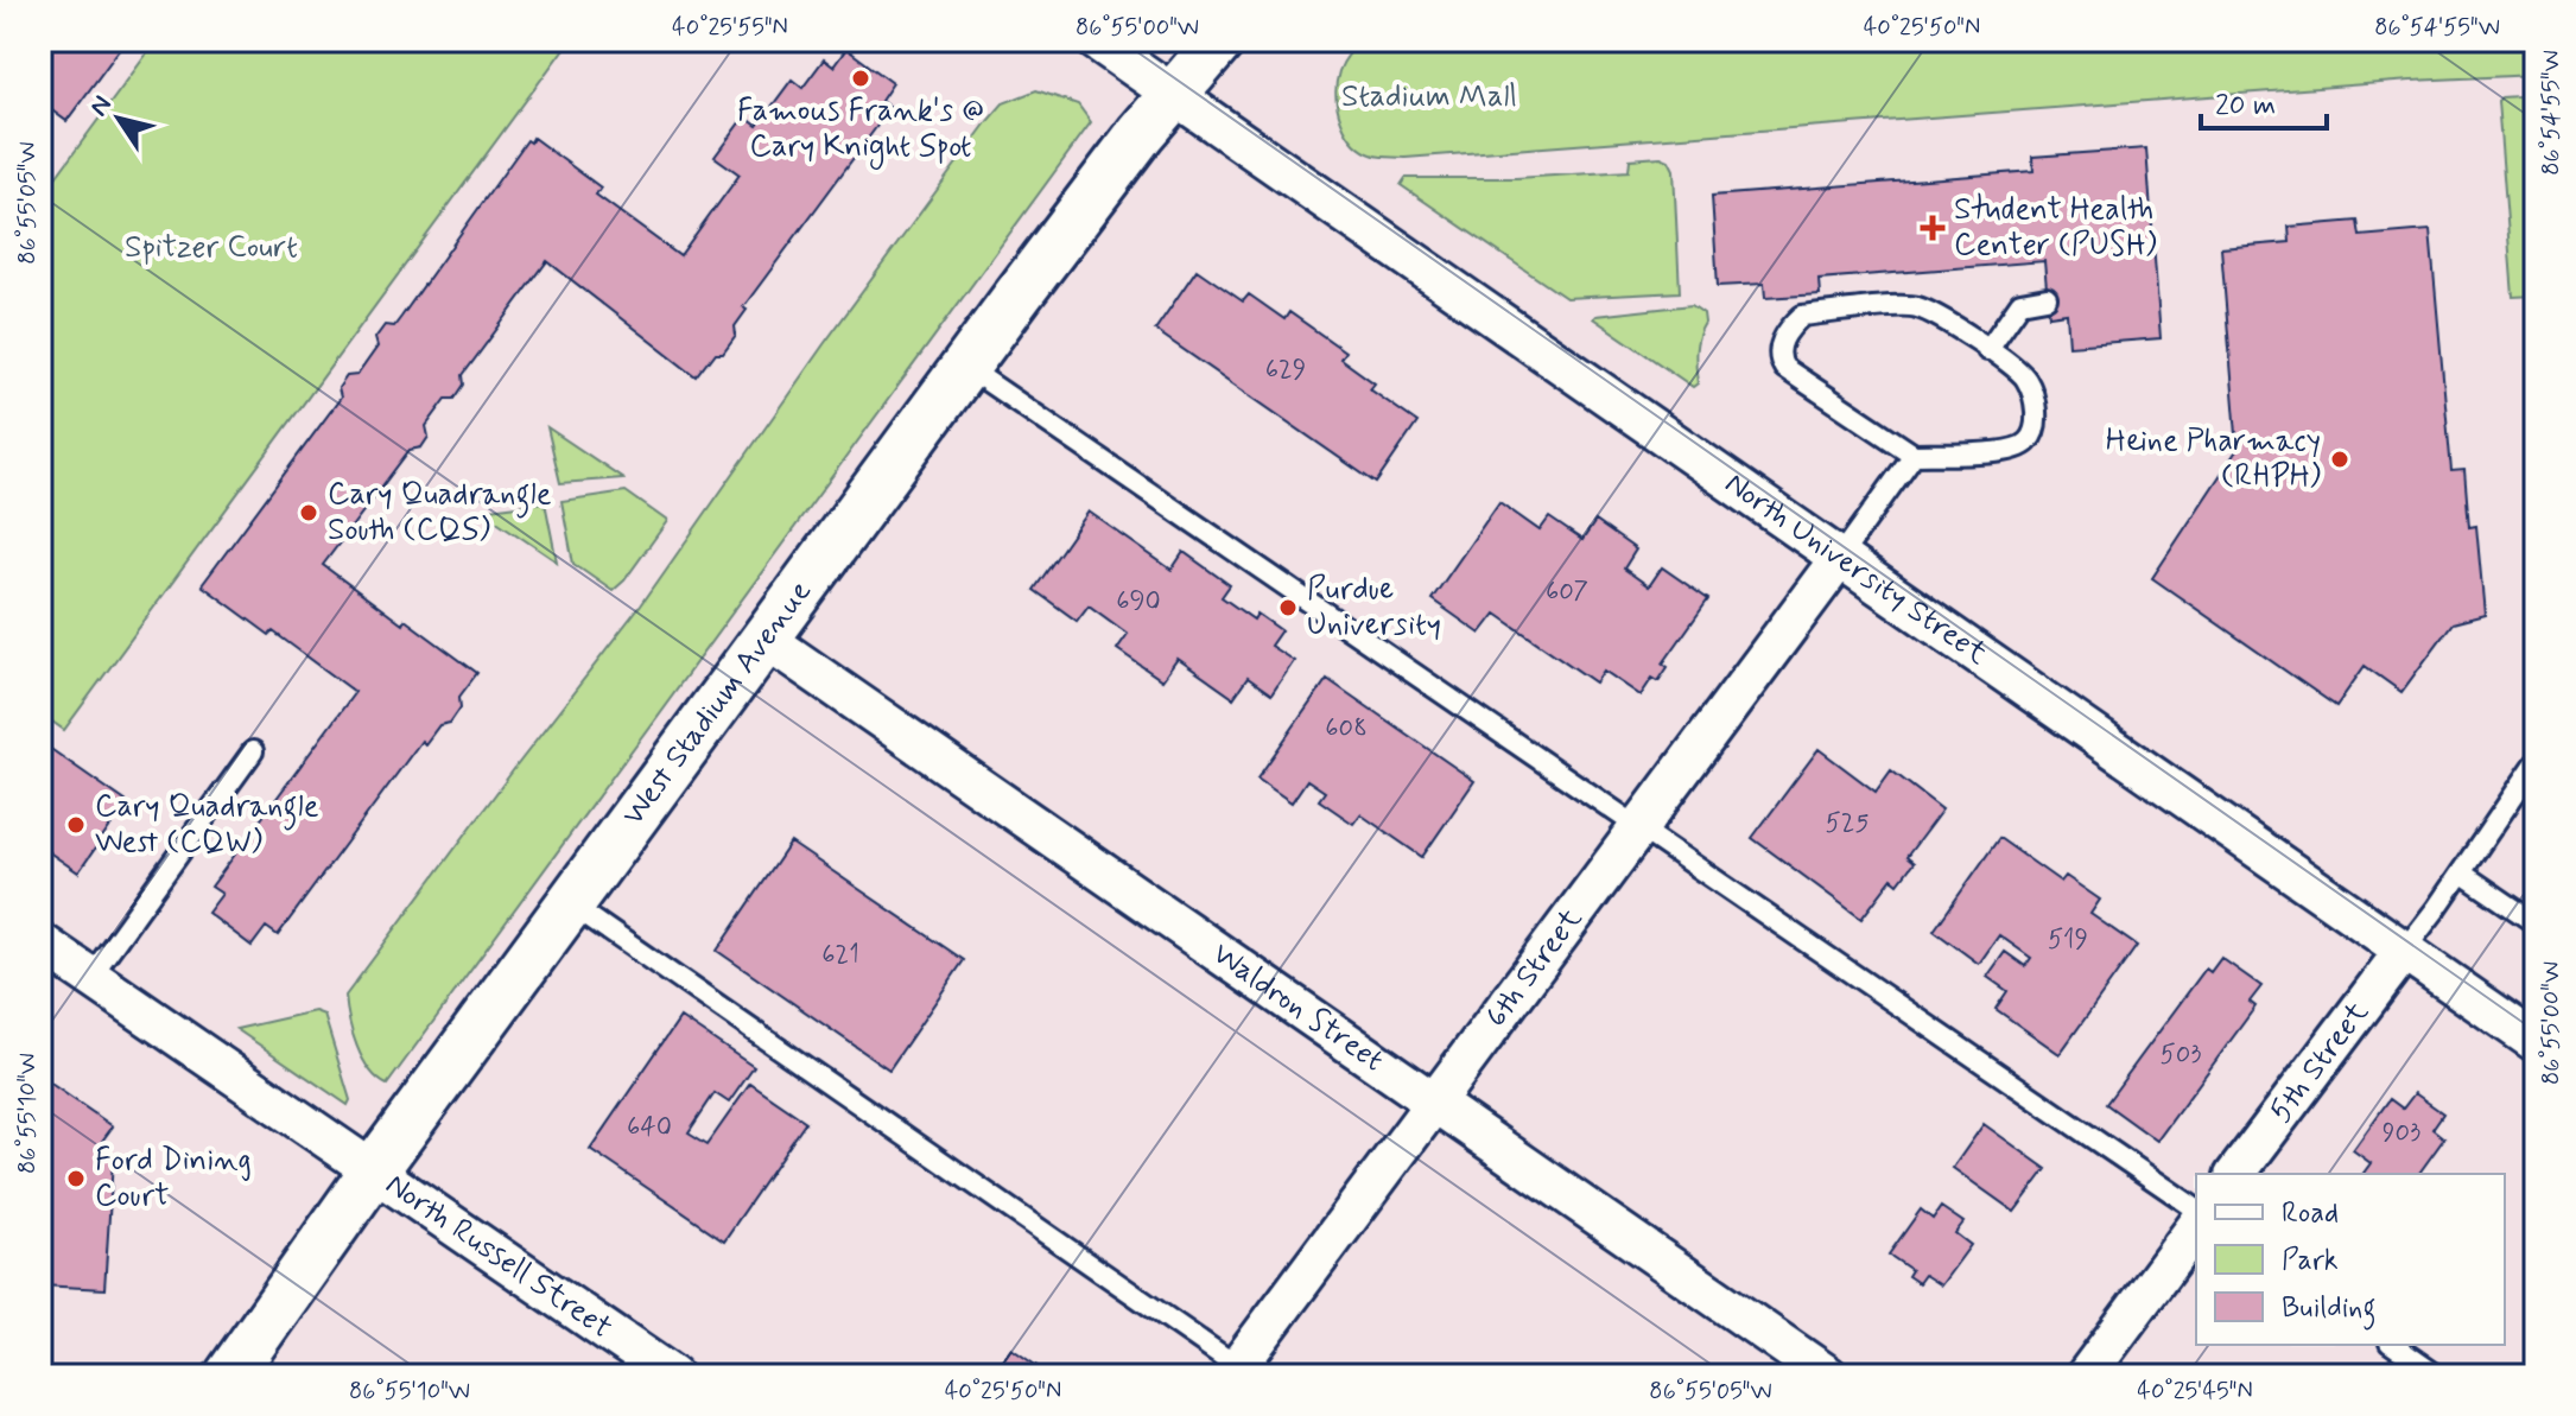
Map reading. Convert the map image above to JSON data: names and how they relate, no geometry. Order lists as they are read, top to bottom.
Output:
{
  "streets": {
    "street": [
      "North University Street",
      "West Stadium Avenue",
      "6th Street",
      "Waldron Street",
      "5th Street",
      "North Russell Street"
    ]
  },
  "crossings": [
    ["North University Street", "West Stadium Avenue"],
    ["North University Street", "6th Street"],
    ["North University Street", "5th Street"],
    ["West Stadium Avenue", "Waldron Street"],
    ["West Stadium Avenue", "North Russell Street"],
    ["6th Street", "Waldron Street"]
  ],
  "parks": ["Stadium Mall", "Spitzer Court"],
  "places": {
    "other": [
      "Famous Frank's @ Cary Knight Spot",
      "Heine Pharmacy (RHPH)",
      "Cary Quadrangle South (CQS)",
      "Purdue University",
      "Cary Quadrangle West (CQW)",
      "Ford Dining Court"
    ],
    "health": ["Student Health Center (PUSH)"]
  },
  "house_numbers": [
    "629",
    "607",
    "690",
    "608",
    "525",
    "519",
    "621",
    "503",
    "640",
    "903"
  ],
  "legend": ["Road", "Park", "Building"],
  "scale_bar": "20 m",
  "north": "top left",
  "coordinates": [
    "40°25'55\"N",
    "86°55'00\"W",
    "40°25'50\"N",
    "86°54'55\"W",
    "86°55'05\"W",
    "86°55'10\"W",
    "40°25'45\"N"
  ]
}
